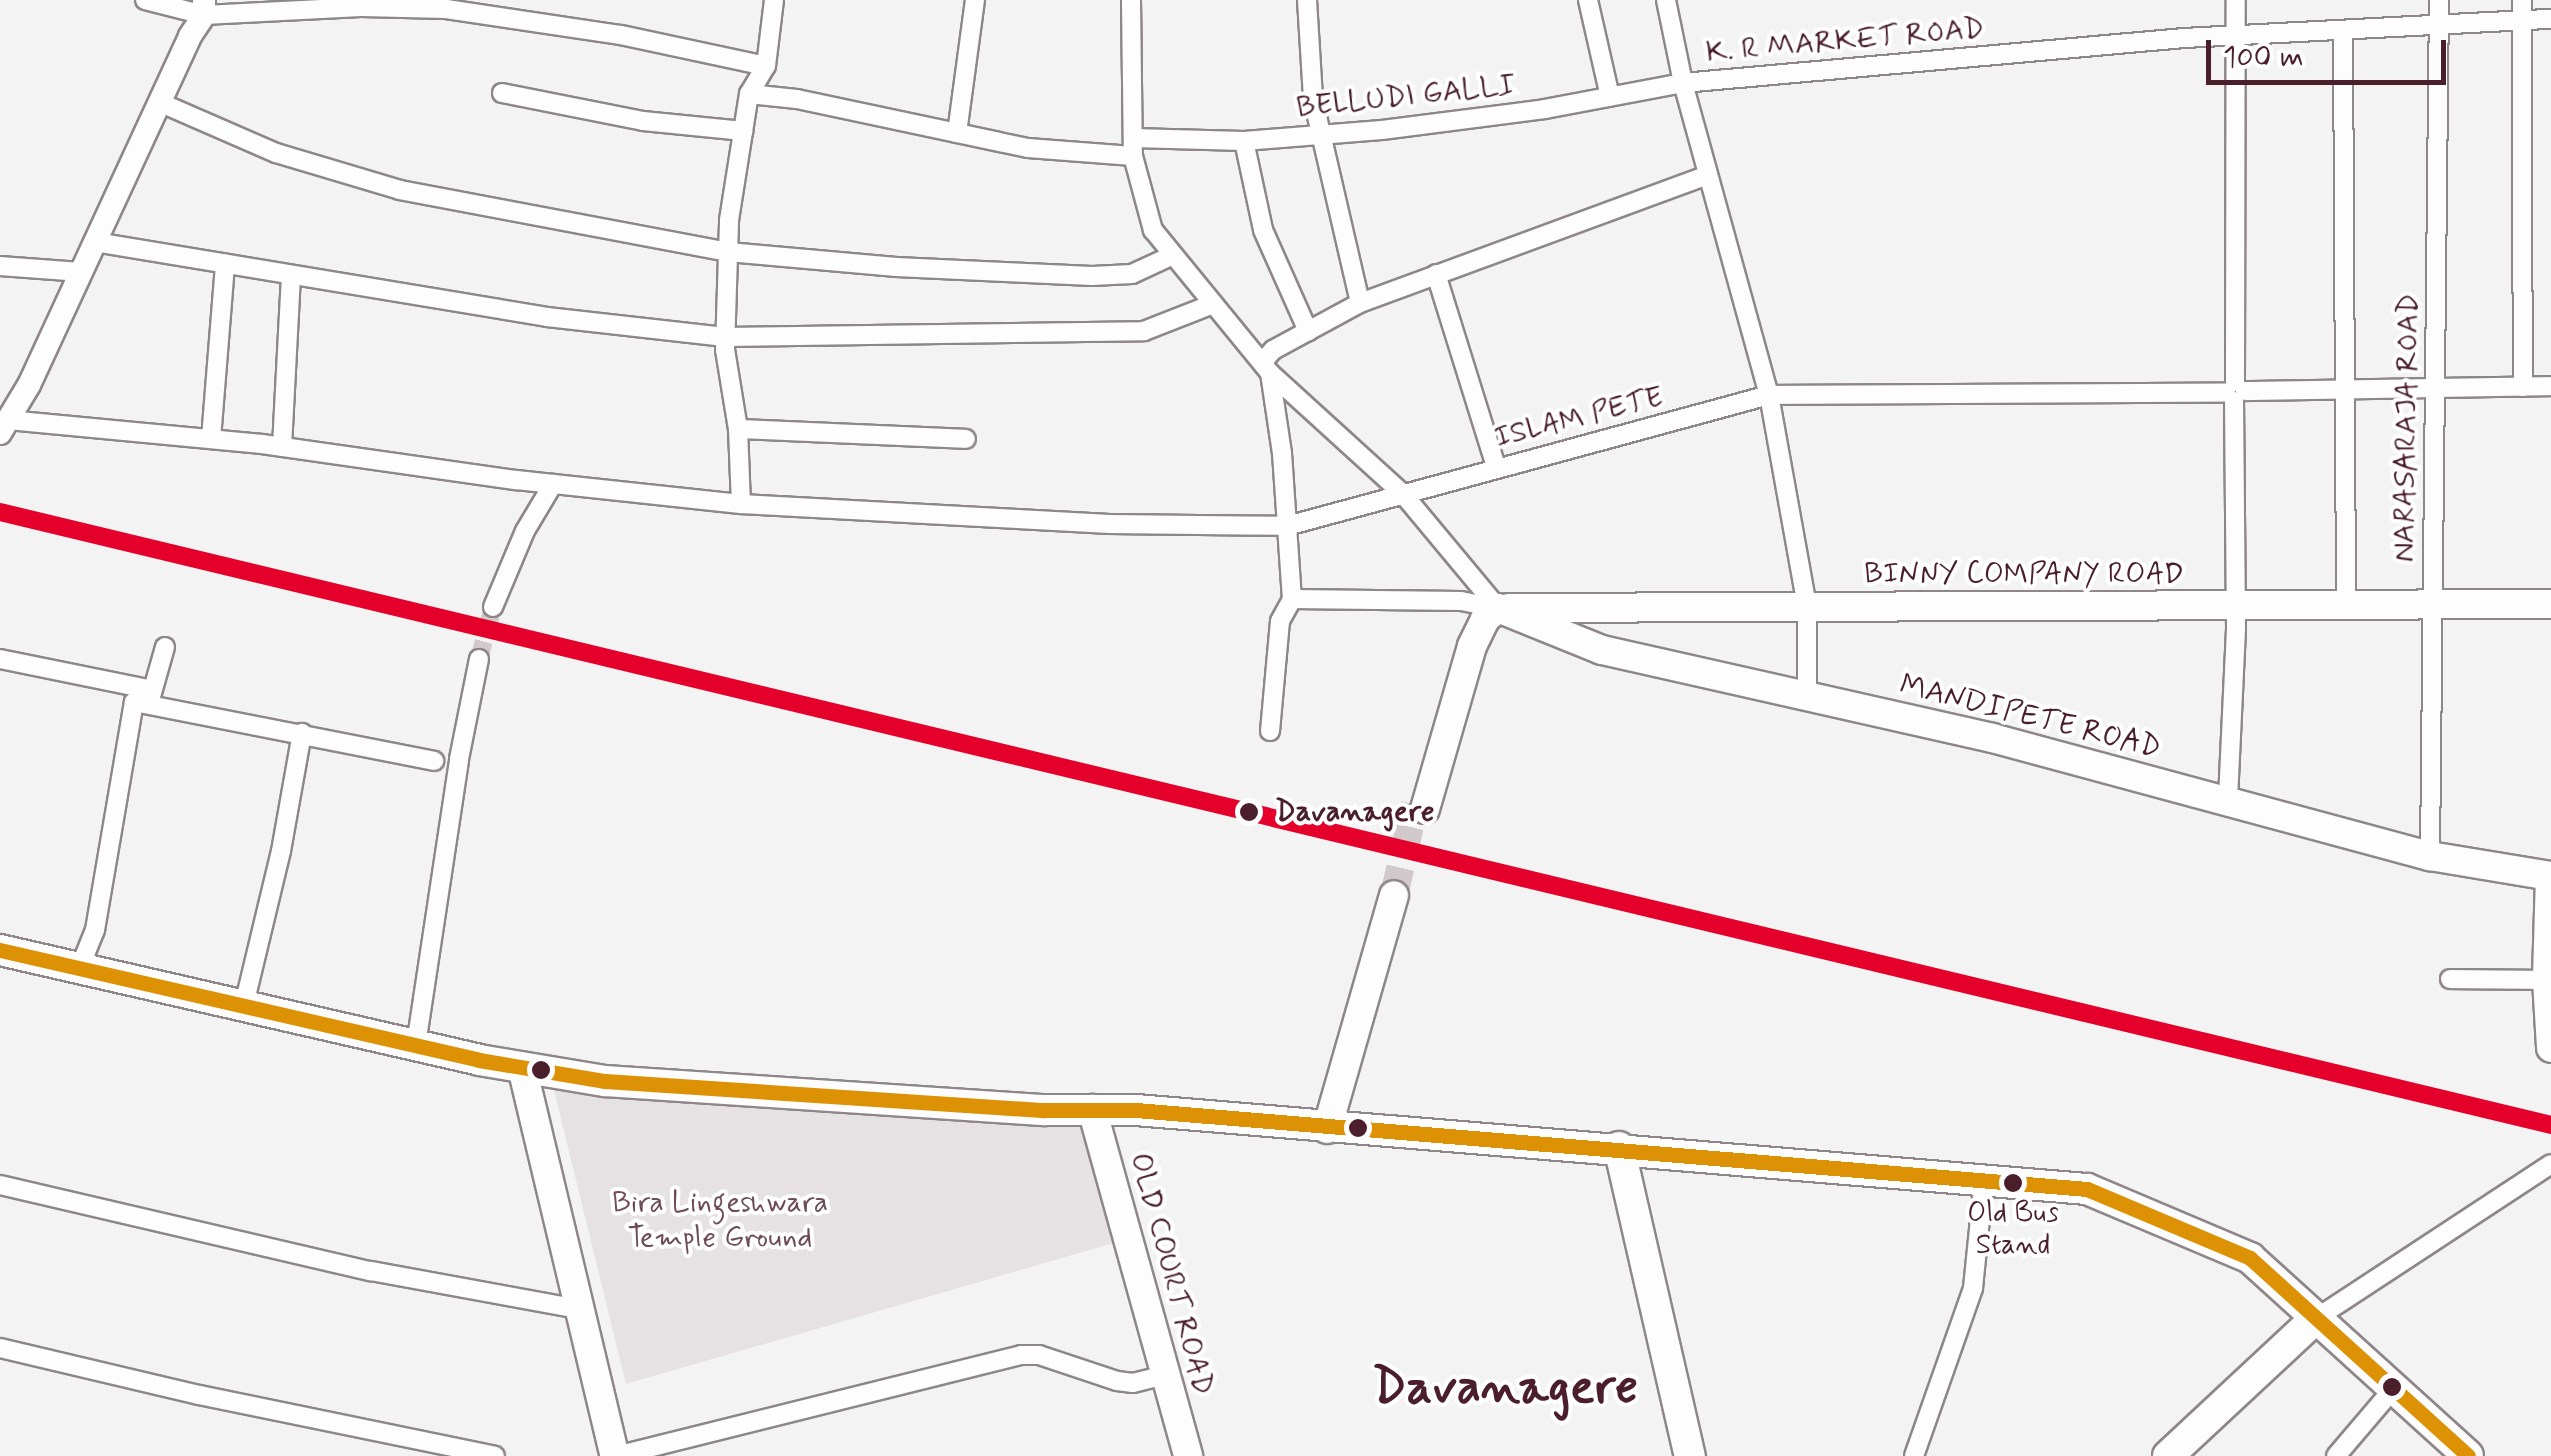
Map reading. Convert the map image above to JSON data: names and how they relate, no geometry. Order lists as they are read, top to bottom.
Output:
{
  "streets": {
    "main road": ["BINNY COMPANY ROAD", "MANDIPETE ROAD", "OLD COURT ROAD"],
    "street": [
      "K. R MARKET ROAD",
      "BELLUDI GALLI",
      "ISLAM PETE",
      "NARASARAJA ROAD"
    ]
  },
  "crossings": [
    ["K. R MARKET ROAD", "BELLUDI GALLI"],
    ["K. R MARKET ROAD", "NARASARAJA ROAD"],
    ["ISLAM PETE", "NARASARAJA ROAD"],
    ["NARASARAJA ROAD", "BINNY COMPANY ROAD"],
    ["NARASARAJA ROAD", "MANDIPETE ROAD"],
    ["BINNY COMPANY ROAD", "MANDIPETE ROAD"]
  ],
  "districts": ["Davanagere"],
  "parks": ["Bira Lingeshwara Temple Ground"],
  "places": ["Davanagere", "Old Bus Stand"],
  "scale_bar": "100 m"
}
